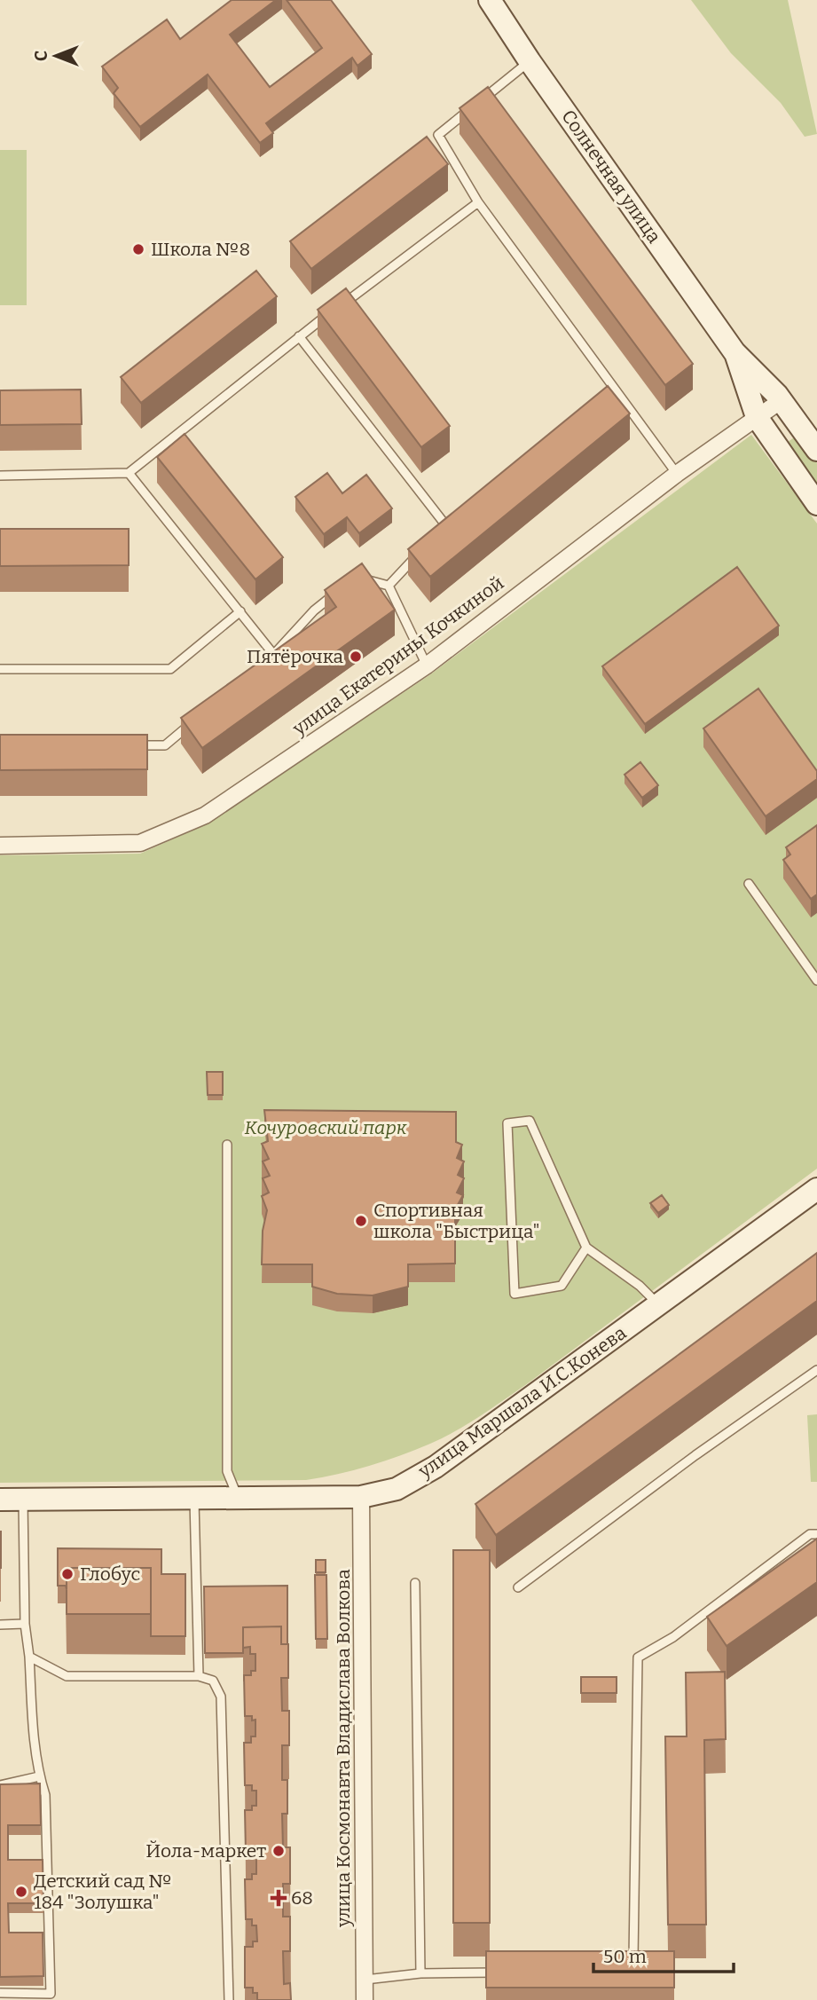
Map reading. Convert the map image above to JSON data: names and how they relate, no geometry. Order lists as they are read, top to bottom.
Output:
{
  "streets": {
    "main road": ["Солнечная улица", "улица Маршала И.С.Конева"],
    "street": ["улица Екатерины Кочкиной", "улица Космонавта Владислава Волкова"]
  },
  "crossings": [
    ["Солнечная улица", "улица Екатерины Кочкиной"],
    ["улица Маршала И.С.Конева", "улица Космонавта Владислава Волкова"]
  ],
  "parks": ["Кочуровский парк"],
  "places": {
    "other": [
      "Школа №8",
      "Пятёрочка",
      "Спортивная школа \"Быстрица\"",
      "Глобус",
      "Йола-маркет",
      "Детский сад № 184 \"Золушка\""
    ],
    "health": ["68"]
  },
  "scale_bar": "50 m",
  "north": "left"
}
